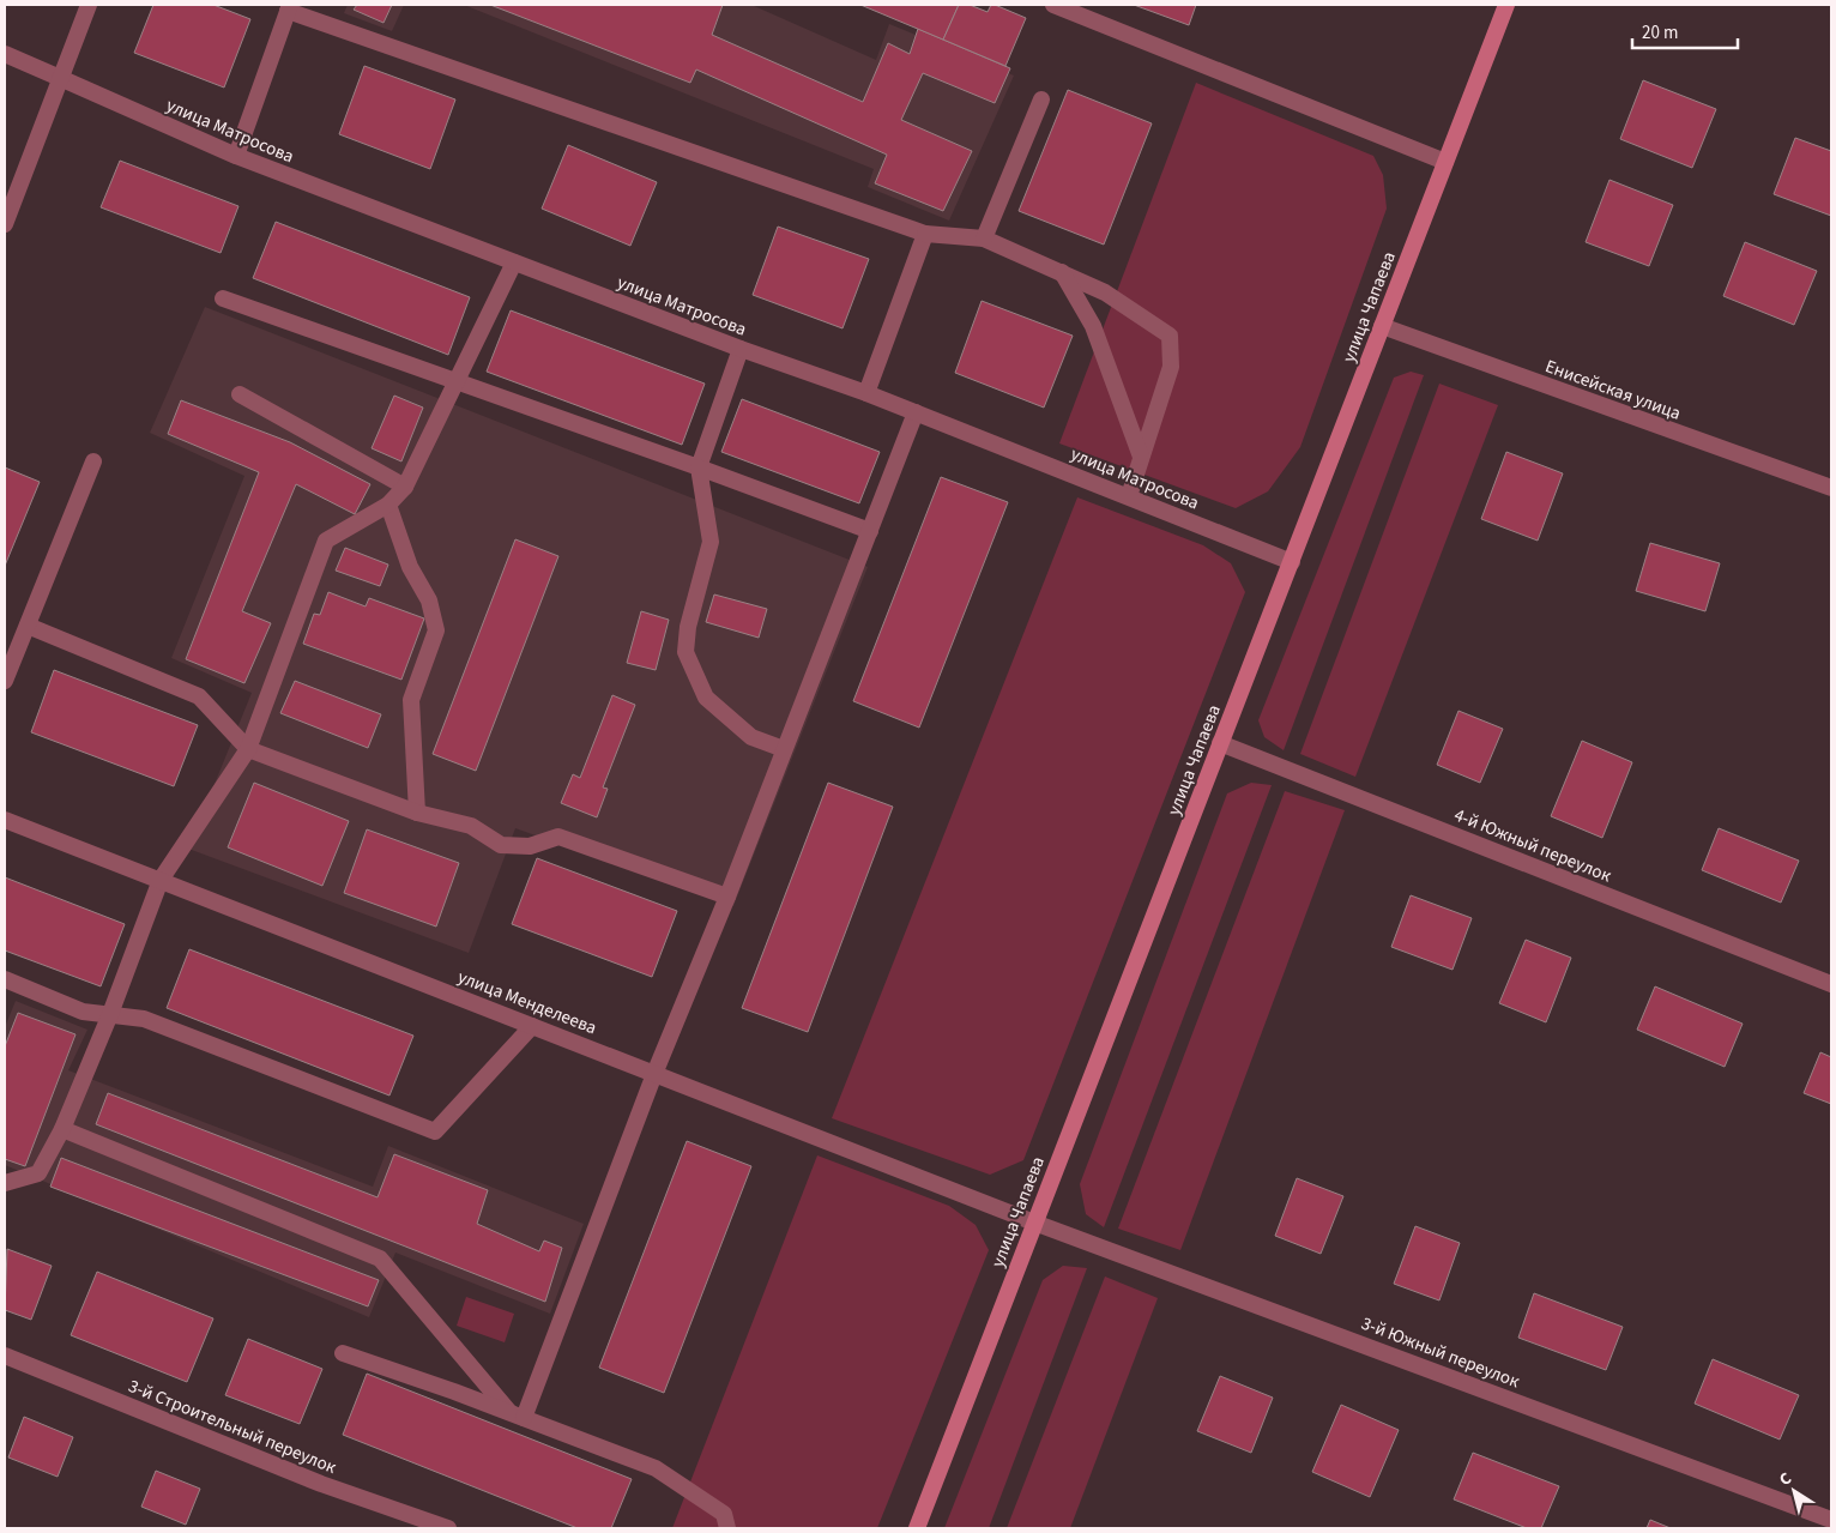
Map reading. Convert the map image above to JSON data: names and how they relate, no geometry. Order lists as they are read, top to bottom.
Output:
{
  "streets": {
    "main road": ["улица Чапаева"],
    "street": [
      "улица Матросова",
      "Енисейская улица",
      "4-й Южный переулок",
      "улица Менделеева",
      "3-й Южный переулок",
      "3-й Строительный переулок"
    ]
  },
  "crossings": [
    ["улица Матросова", "улица Чапаева"],
    ["улица Чапаева", "Енисейская улица"],
    ["улица Чапаева", "4-й Южный переулок"],
    ["улица Чапаева", "улица Менделеева"],
    ["улица Чапаева", "3-й Южный переулок"],
    ["улица Менделеева", "3-й Южный переулок"]
  ],
  "scale_bar": "20 m",
  "north": "top left"
}
